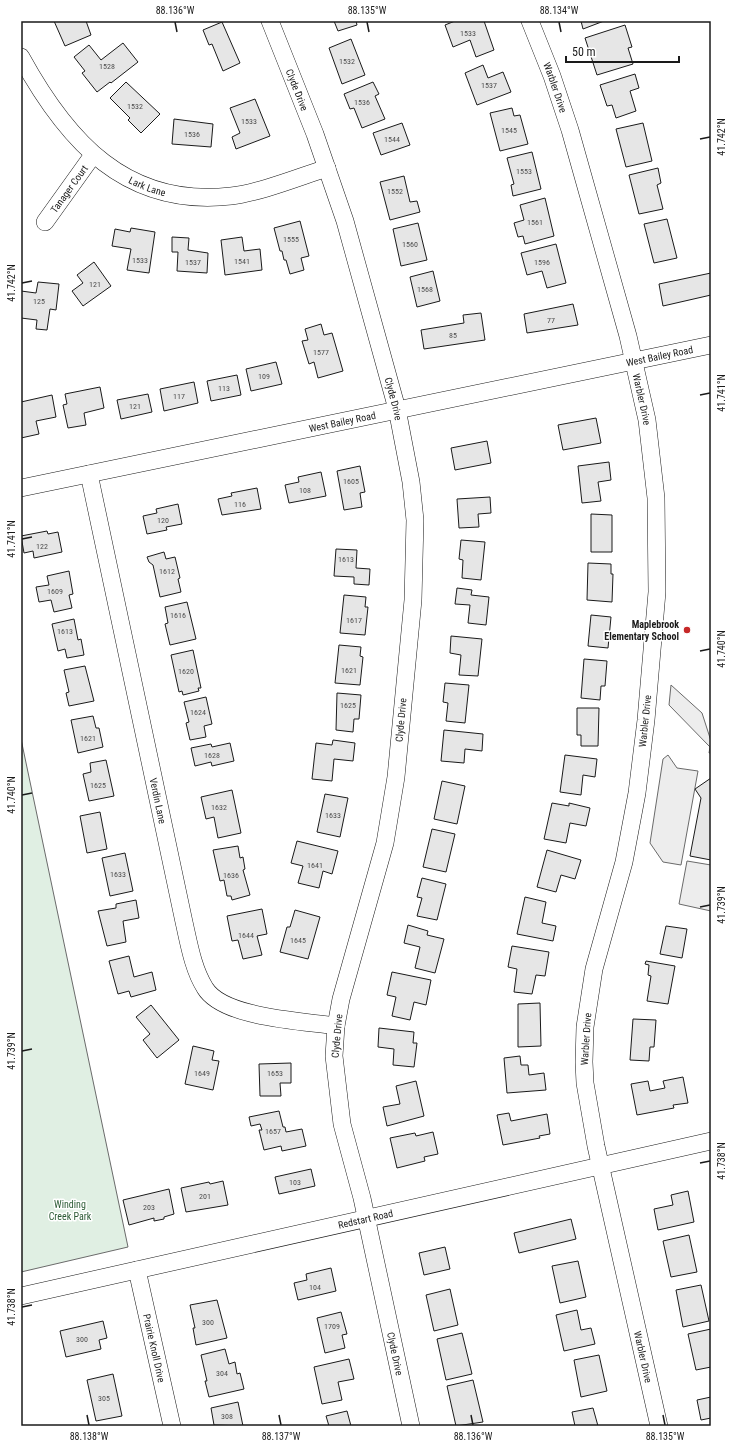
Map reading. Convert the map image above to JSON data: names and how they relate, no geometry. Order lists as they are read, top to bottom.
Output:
{
  "streets": {
    "street": [
      "Warbler Drive",
      "Clyde Drive",
      "Lark Lane",
      "Tanager Court",
      "West Bailey Road",
      "Verdin Lane",
      "Redstart Road",
      "Prairie Knoll Drive"
    ]
  },
  "crossings": [
    ["Warbler Drive", "West Bailey Road"],
    ["Warbler Drive", "Redstart Road"],
    ["Clyde Drive", "Lark Lane"],
    ["Clyde Drive", "West Bailey Road"],
    ["Clyde Drive", "Verdin Lane"],
    ["Clyde Drive", "Redstart Road"],
    ["Lark Lane", "Tanager Court"],
    ["West Bailey Road", "Verdin Lane"],
    ["Redstart Road", "Prairie Knoll Drive"]
  ],
  "parks": ["Winding Creek Park"],
  "places": ["Maplebrook Elementary School"],
  "house_numbers": [
    "1533",
    "1532",
    "1528",
    "1537",
    "1536",
    "1532",
    "1533",
    "1545",
    "1536",
    "1544",
    "1553",
    "1552",
    "1561",
    "1555",
    "1560",
    "1533",
    "1541",
    "1537",
    "1596",
    "121",
    "1568",
    "125",
    "77",
    "85",
    "1577",
    "109",
    "113",
    "117",
    "121",
    "1605",
    "108",
    "116",
    "120",
    "122",
    "1613",
    "1612",
    "1609",
    "1616",
    "1617",
    "1613",
    "1621",
    "1620",
    "1625",
    "1624",
    "1621",
    "1628",
    "1625",
    "1632",
    "1633",
    "1641",
    "1633",
    "1636",
    "1644",
    "1645",
    "1649",
    "1653",
    "1657",
    "103",
    "201",
    "203",
    "104",
    "300",
    "1709",
    "300",
    "304",
    "305",
    "308"
  ],
  "scale_bar": "50 m",
  "coordinates": [
    "88.136°W",
    "88.135°W",
    "88.134°W",
    "41.742°N",
    "41.741°N",
    "41.740°N",
    "41.739°N",
    "41.738°N",
    "88.138°W",
    "88.137°W"
  ]
}
